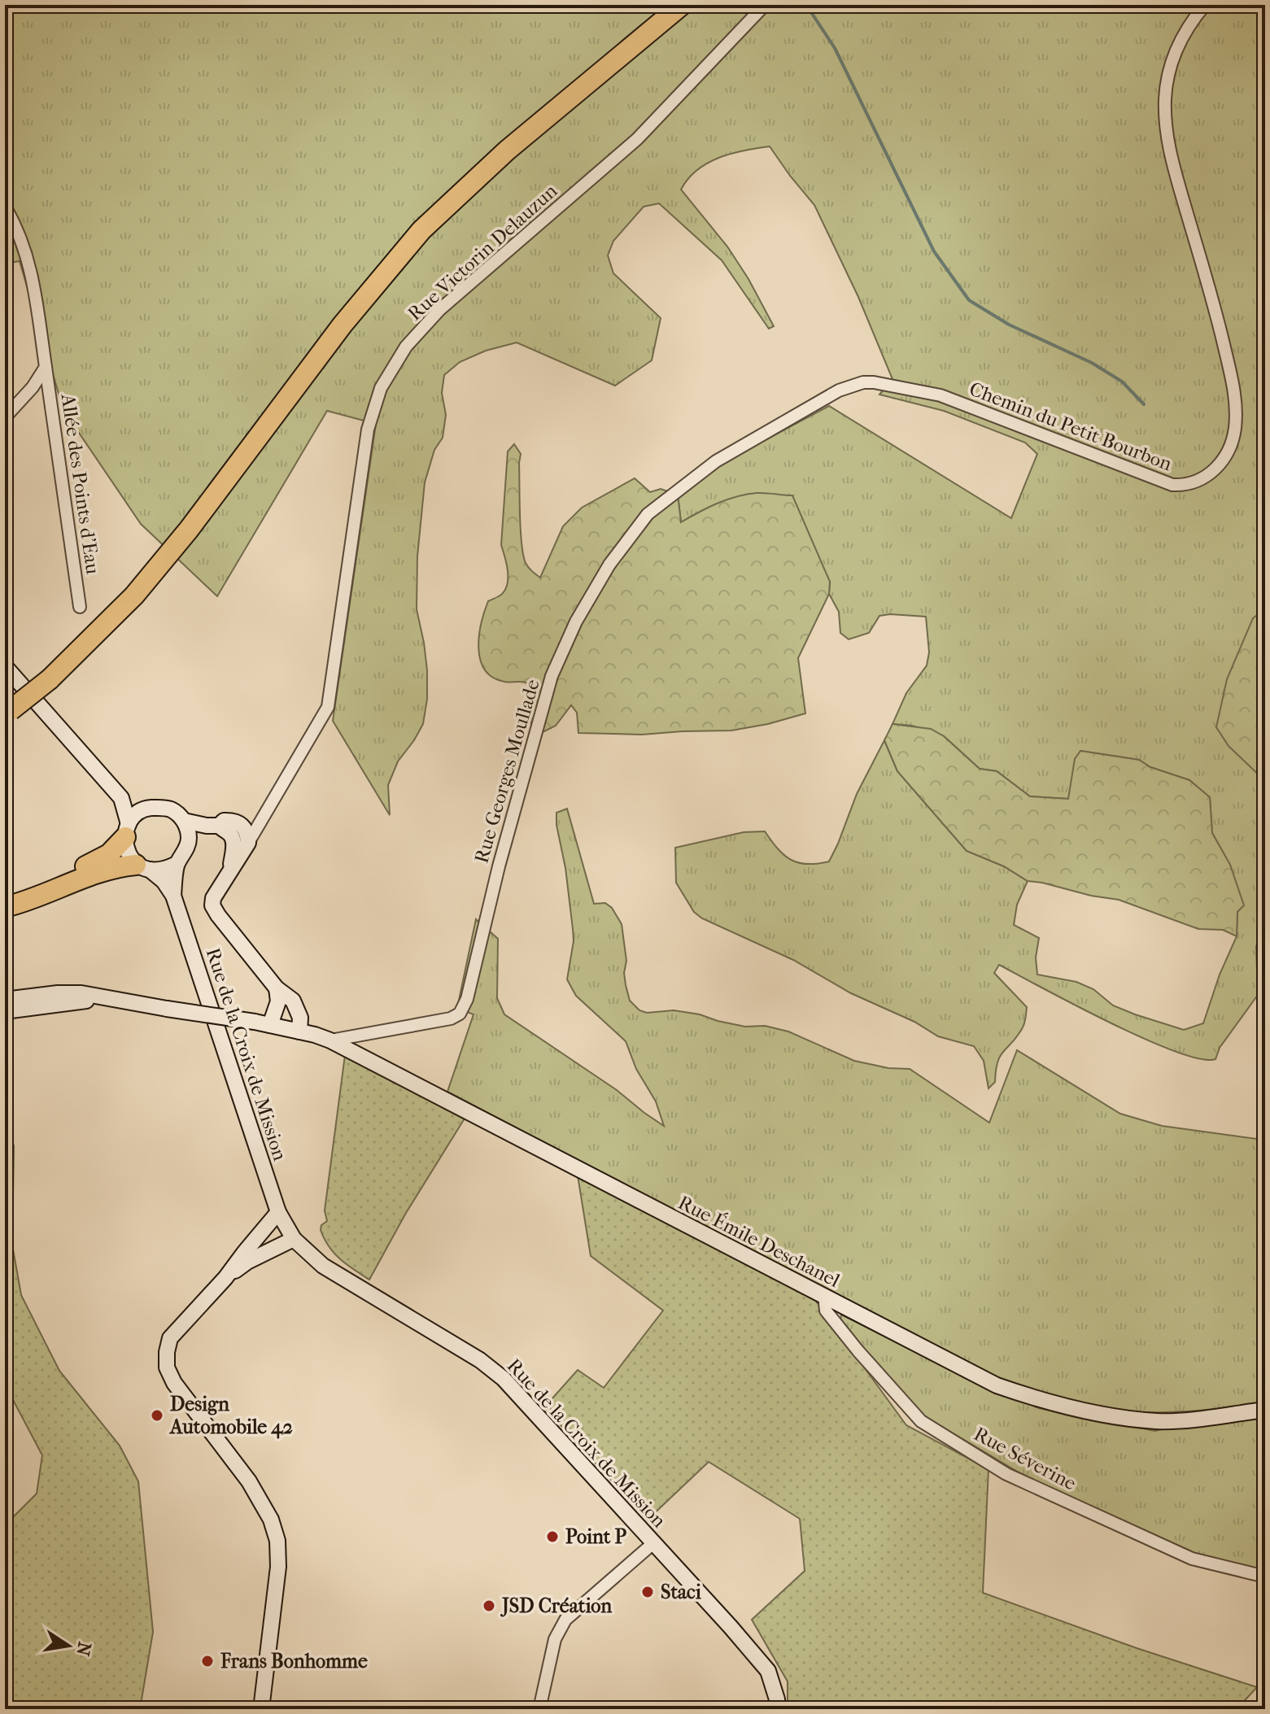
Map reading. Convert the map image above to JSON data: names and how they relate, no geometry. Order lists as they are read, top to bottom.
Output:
{
  "streets": {
    "main road": ["Rue de la Croix de Mission", "Rue Émile Deschanel"],
    "street": [
      "Rue Victorin Delauzun",
      "Chemin du Petit Bourbon",
      "Allée des Points d'Eau",
      "Rue Georges Moullade",
      "Rue Séverine"
    ]
  },
  "crossings": [
    ["Chemin du Petit Bourbon", "Rue Georges Moullade"],
    ["Rue Georges Moullade", "Rue Émile Deschanel"],
    ["Rue Émile Deschanel", "Rue Séverine"]
  ],
  "places": [
    "Design Automobile 42",
    "Point P",
    "Staci",
    "JSD Création",
    "Frans Bonhomme"
  ],
  "north": "right"
}
